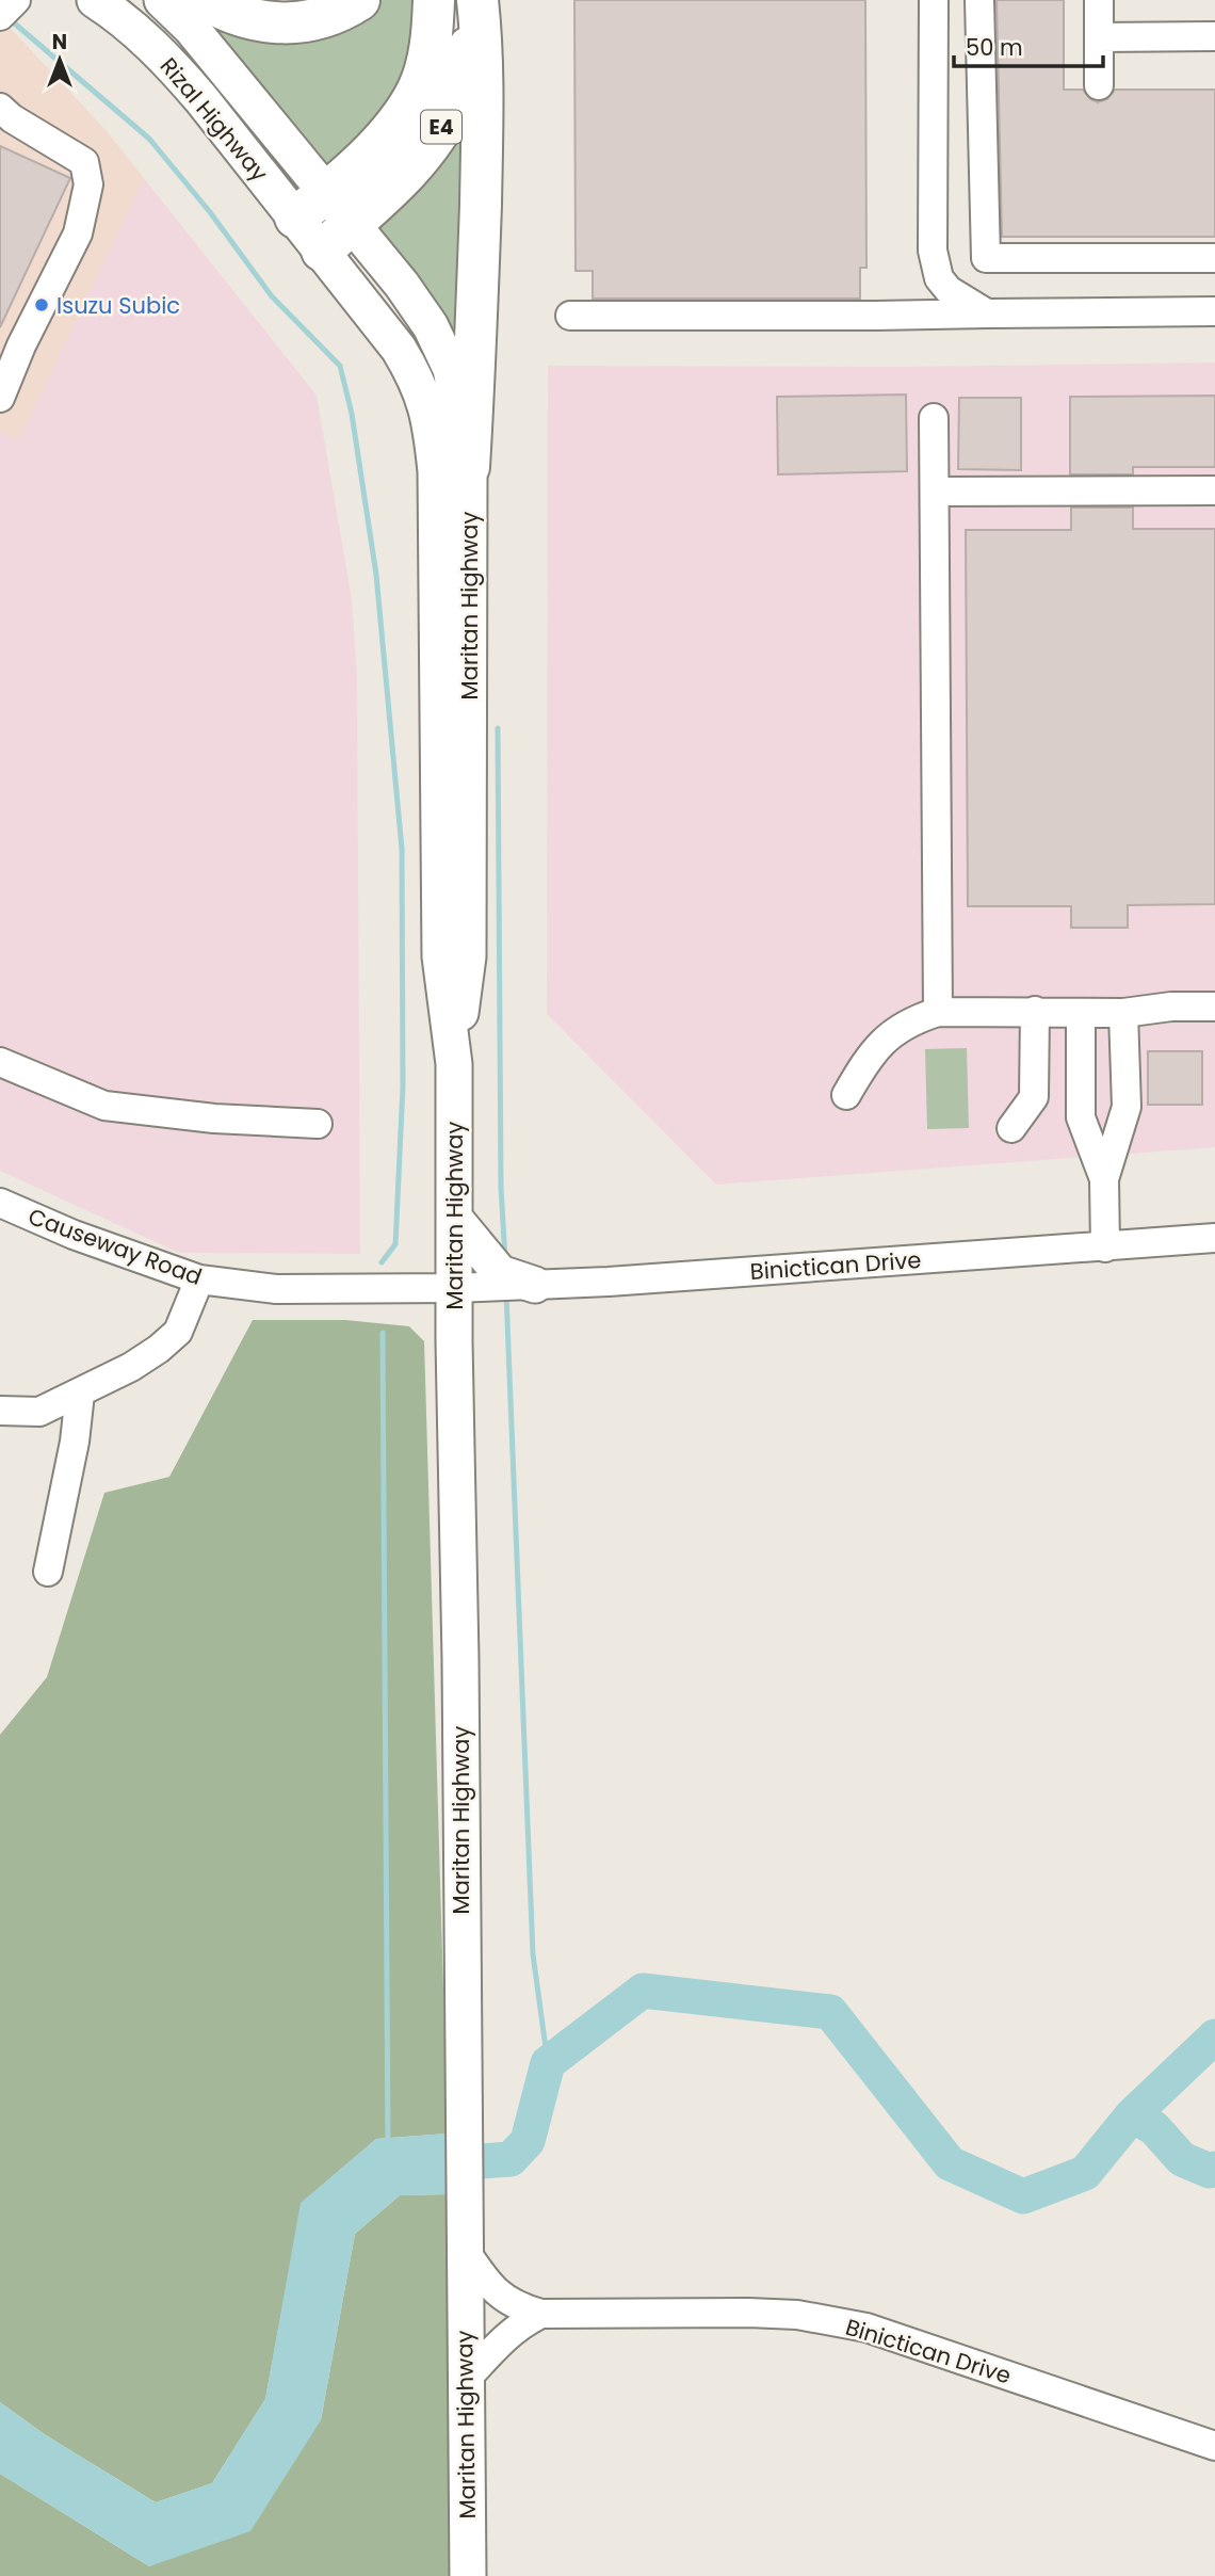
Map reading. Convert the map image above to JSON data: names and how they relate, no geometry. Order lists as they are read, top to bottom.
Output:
{
  "streets": {
    "highway": ["E4"],
    "main road": ["Rizal Highway", "Maritan Highway"],
    "street": ["Causeway Road", "Binictican Drive"]
  },
  "crossings": [
    ["Rizal Highway", "E4"],
    ["Rizal Highway", "Maritan Highway"],
    ["E4", "Maritan Highway"],
    ["Maritan Highway", "Causeway Road"],
    ["Maritan Highway", "Binictican Drive"],
    ["Causeway Road", "Binictican Drive"]
  ],
  "places": ["Isuzu Subic"],
  "scale_bar": "50 m",
  "north": "top"
}
